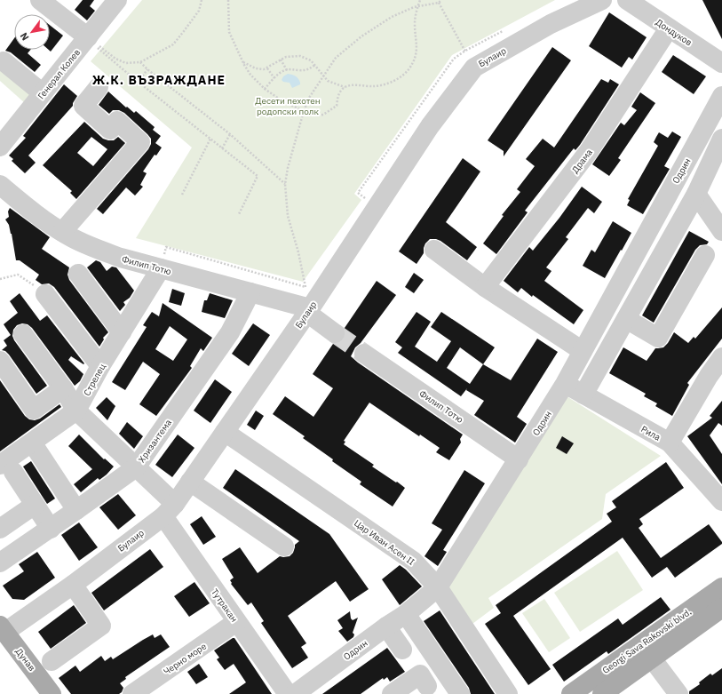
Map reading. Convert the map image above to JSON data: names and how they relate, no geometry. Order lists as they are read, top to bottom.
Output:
{
  "streets": {
    "main road": ["Georgi Sava Rakovski blvd.", "Дунав"],
    "street": [
      "Дондуков",
      "Булаир",
      "Генерал Колев",
      "Драма",
      "Одрин",
      "Филип Тотю",
      "Стрелец",
      "Рила",
      "Хризантема",
      "Цар Иван Асен II",
      "Тутракан",
      "Черно море"
    ]
  },
  "crossings": [
    ["Дондуков", "Драма"],
    ["Булаир", "Филип Тотю"],
    ["Булаир", "Цар Иван Асен II"],
    ["Булаир", "Тутракан"],
    ["Булаир", "Дунав"],
    ["Одрин", "Филип Тотю"],
    ["Одрин", "Рила"],
    ["Одрин", "Цар Иван Асен II"],
    ["Филип Тотю", "Стрелец"],
    ["Филип Тотю", "Хризантема"],
    ["Стрелец", "Тутракан"],
    ["Хризантема", "Тутракан"],
    ["Тутракан", "Черно море"]
  ],
  "districts": ["Ж.К. ВЪЗРАЖДАНЕ"],
  "parks": ["Десети пехотен родопски полк"],
  "north": "bottom left"
}
